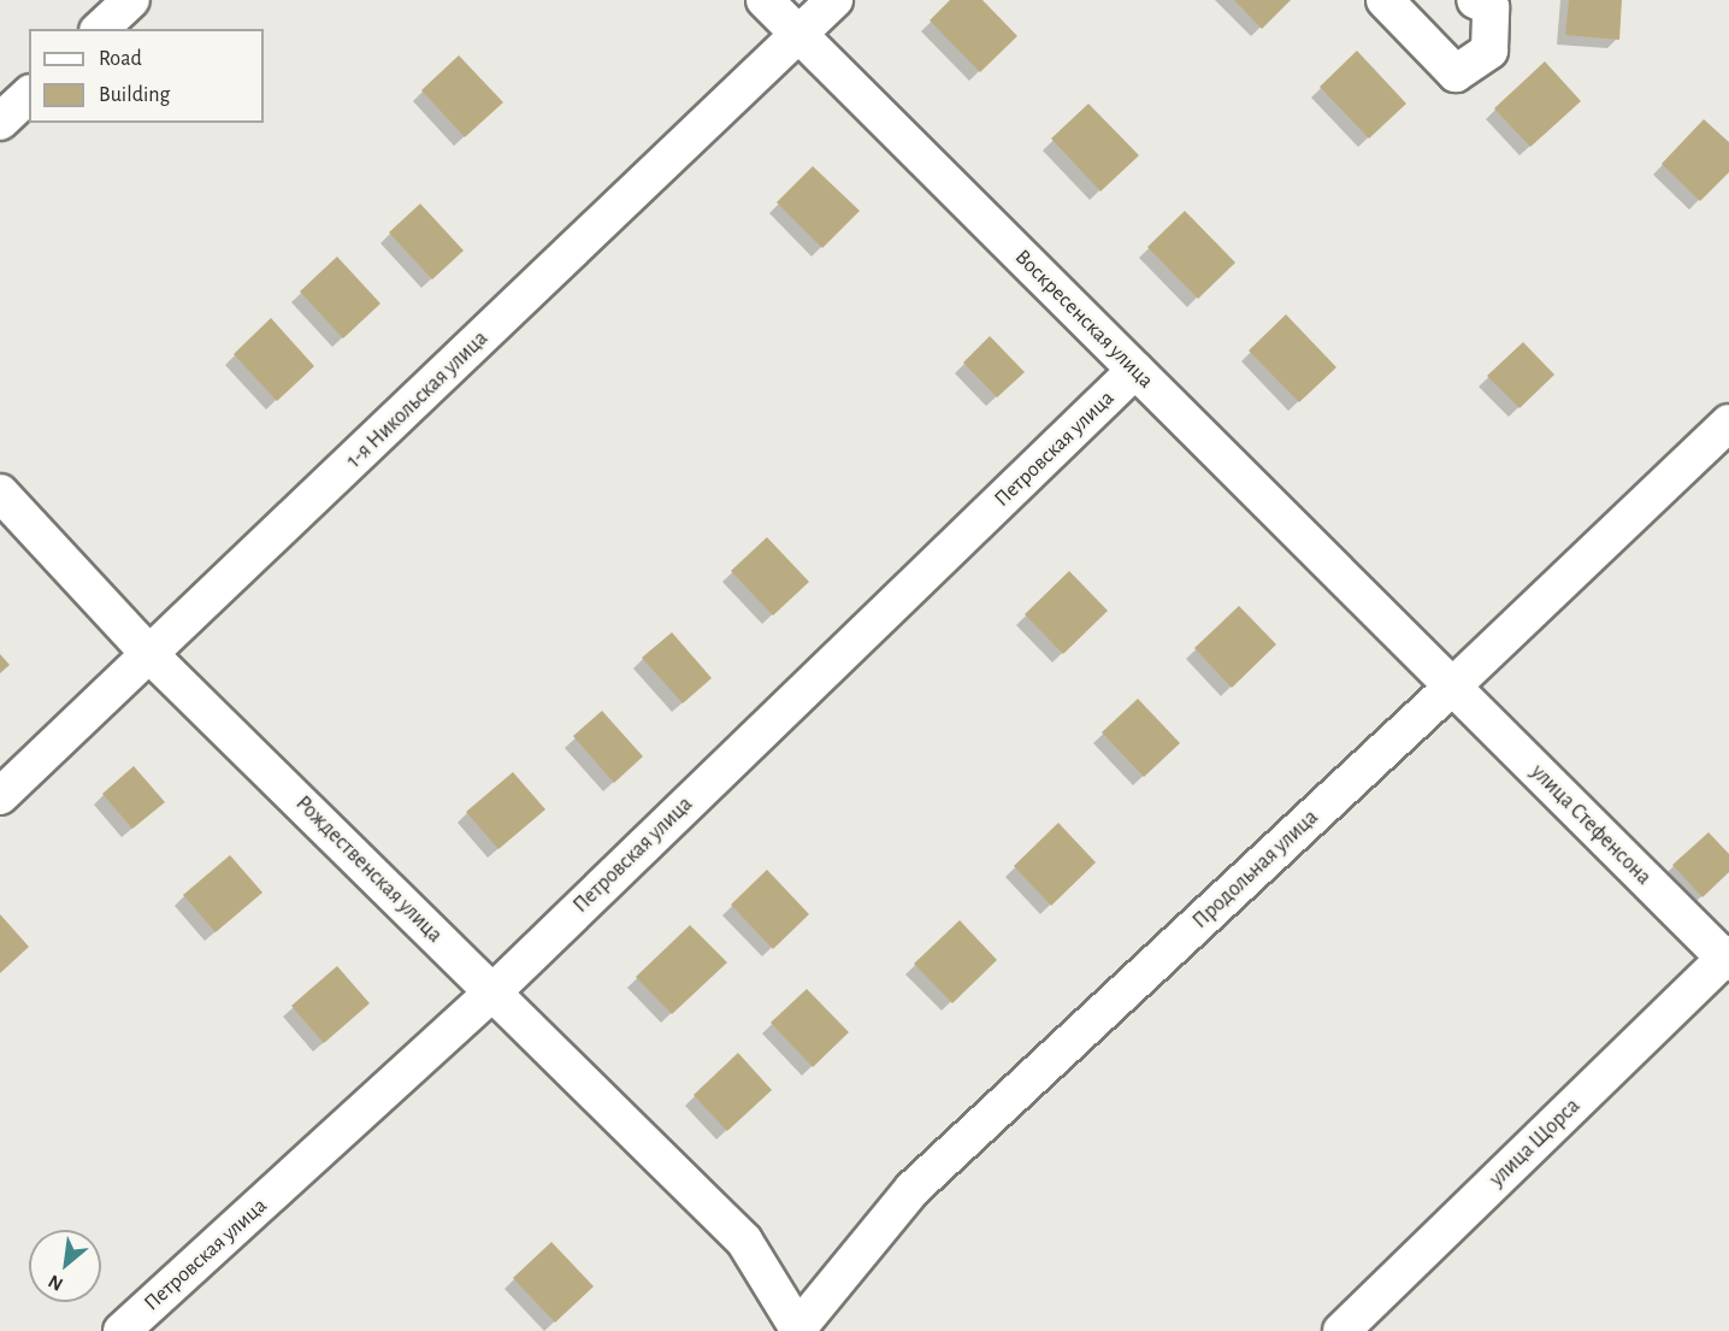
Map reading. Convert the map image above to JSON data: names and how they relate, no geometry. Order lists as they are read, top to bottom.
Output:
{
  "streets": {
    "street": [
      "Воскресенская улица",
      "1-я Никольская улица",
      "Петровская улица",
      "улица Стефенсона",
      "Рождественская улица",
      "Продольная улица",
      "улица Щорса"
    ]
  },
  "crossings": [
    ["Воскресенская улица", "1-я Никольская улица"],
    ["Воскресенская улица", "Петровская улица"],
    ["Воскресенская улица", "улица Стефенсона"],
    ["Воскресенская улица", "Продольная улица"],
    ["1-я Никольская улица", "Рождественская улица"],
    ["Петровская улица", "Рождественская улица"],
    ["улица Стефенсона", "Продольная улица"],
    ["улица Стефенсона", "улица Щорса"],
    ["Рождественская улица", "Продольная улица"]
  ],
  "legend": ["Road", "Building"],
  "north": "bottom left"
}
